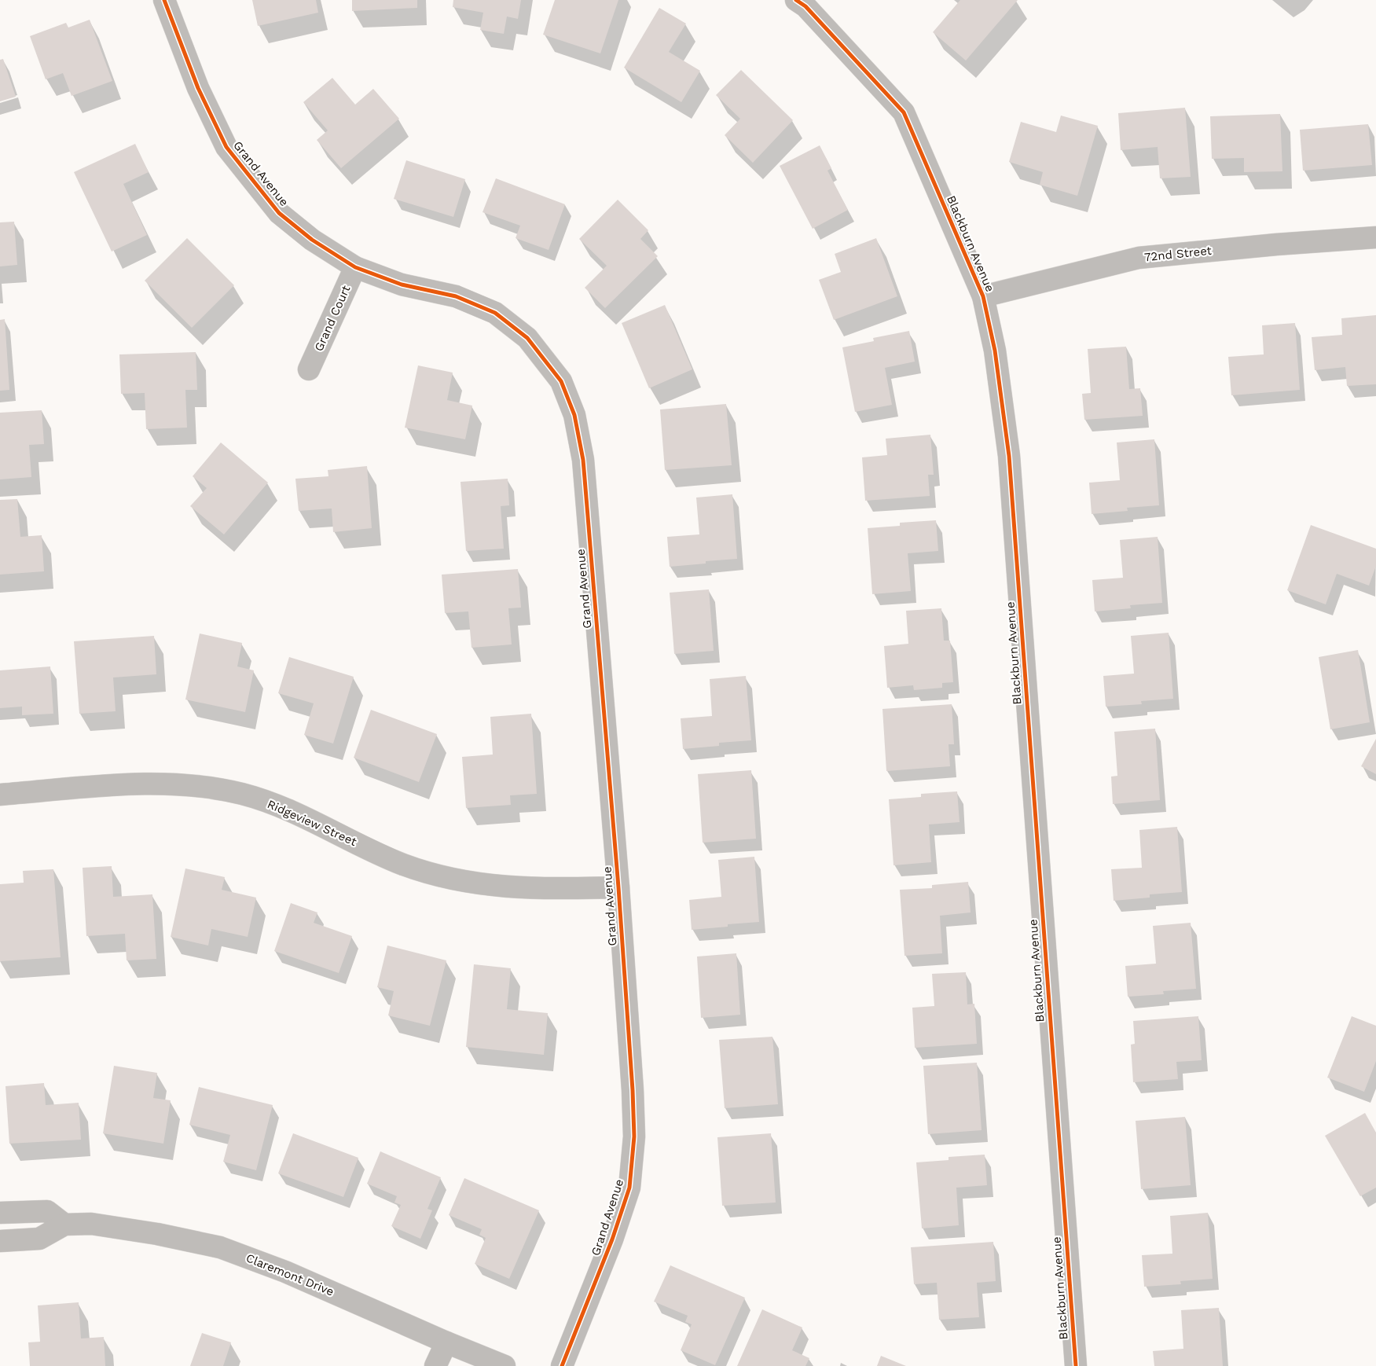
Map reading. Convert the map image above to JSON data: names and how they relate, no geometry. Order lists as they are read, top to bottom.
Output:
{
  "streets": {
    "street": [
      "Grand Avenue",
      "Blackburn Avenue",
      "72nd Street",
      "Grand Court",
      "Ridgeview Street",
      "Claremont Drive"
    ]
  },
  "crossings": [
    ["Grand Avenue", "Grand Court"],
    ["Grand Avenue", "Ridgeview Street"],
    ["Blackburn Avenue", "72nd Street"]
  ]
}
